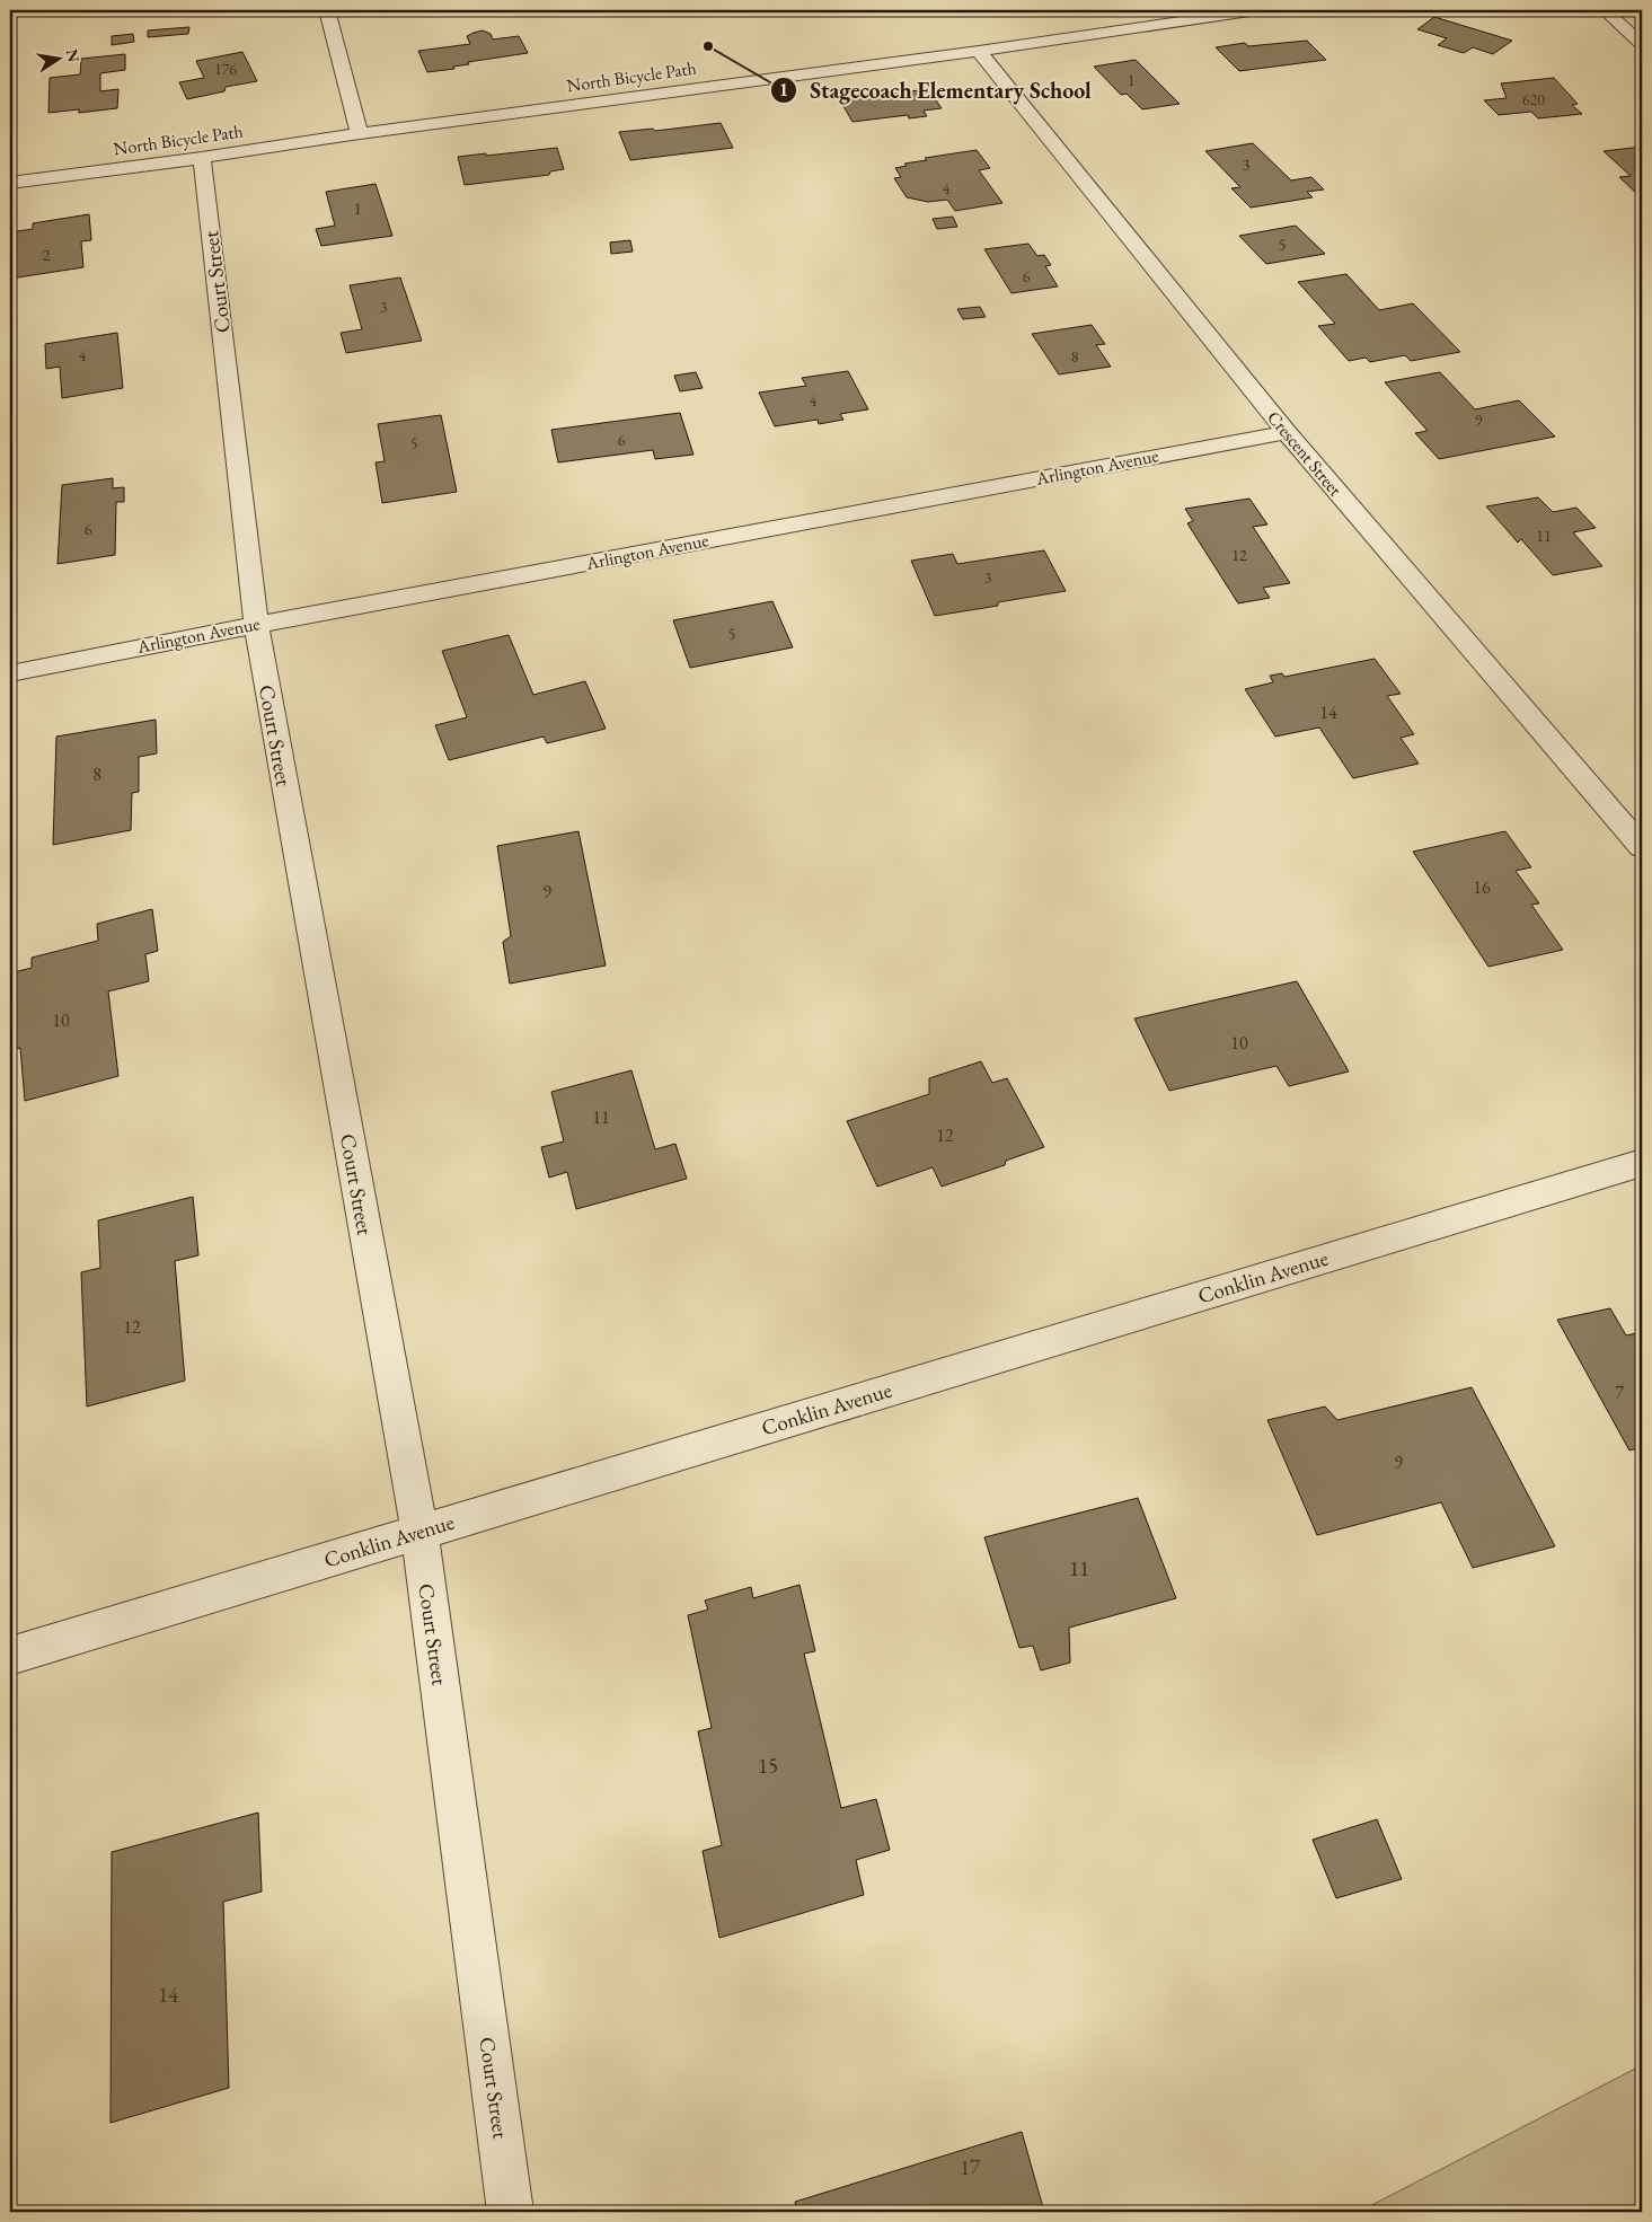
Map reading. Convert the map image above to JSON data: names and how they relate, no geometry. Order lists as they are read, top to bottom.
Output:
{
  "streets": {
    "street": [
      "North Bicycle Path",
      "Court Street",
      "Crescent Street",
      "Arlington Avenue",
      "Conklin Avenue"
    ]
  },
  "crossings": [
    ["North Bicycle Path", "Court Street"],
    ["North Bicycle Path", "Crescent Street"],
    ["Court Street", "Arlington Avenue"],
    ["Court Street", "Conklin Avenue"],
    ["Crescent Street", "Arlington Avenue"]
  ],
  "places": ["Stagecoach Elementary School"],
  "house_numbers": [
    "176",
    "1",
    "620",
    "3",
    "4",
    "1",
    "5",
    "2",
    "6",
    "3",
    "4",
    "8",
    "4",
    "9",
    "6",
    "5",
    "6",
    "11",
    "12",
    "3",
    "5",
    "14",
    "8",
    "16",
    "9",
    "10",
    "10",
    "11",
    "12",
    "12",
    "7",
    "9",
    "11",
    "15",
    "14",
    "17"
  ],
  "north": "right"
}
